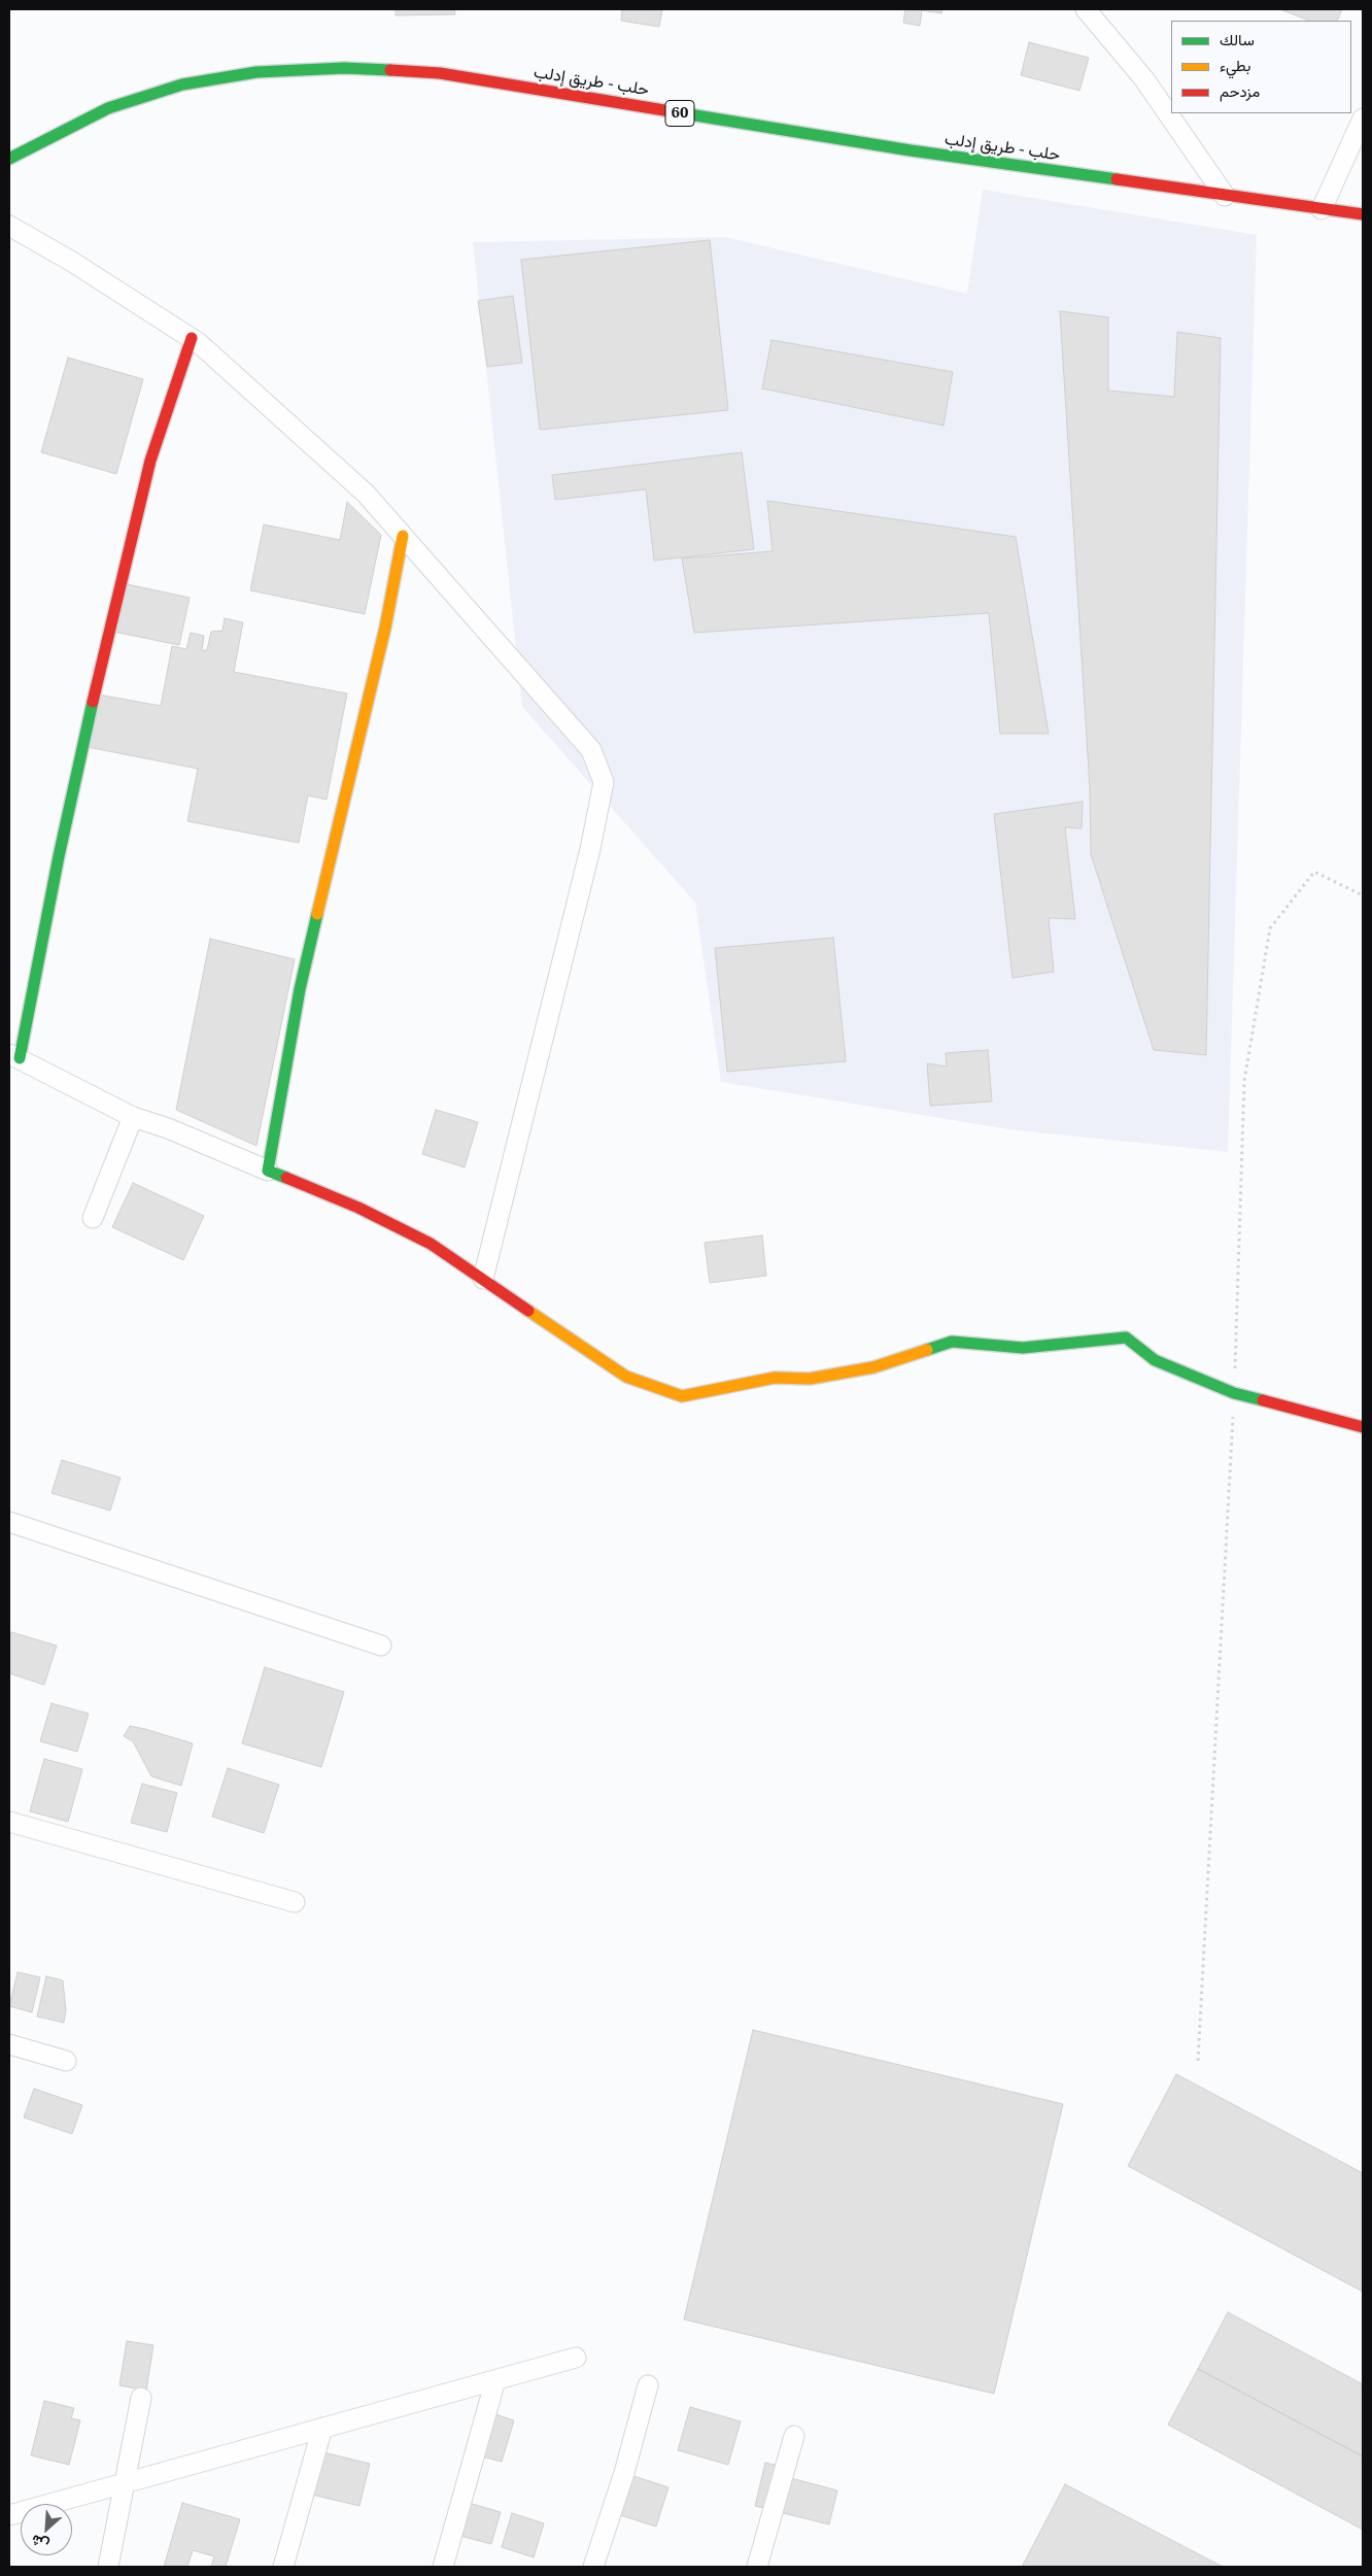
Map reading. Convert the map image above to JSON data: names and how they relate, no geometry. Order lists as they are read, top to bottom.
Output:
{
  "streets": {
    "main road": ["حلب - طريق إدلب", "60"]
  },
  "legend": ["سالك", "بطيء", "مزدحم"],
  "north": "bottom left"
}
